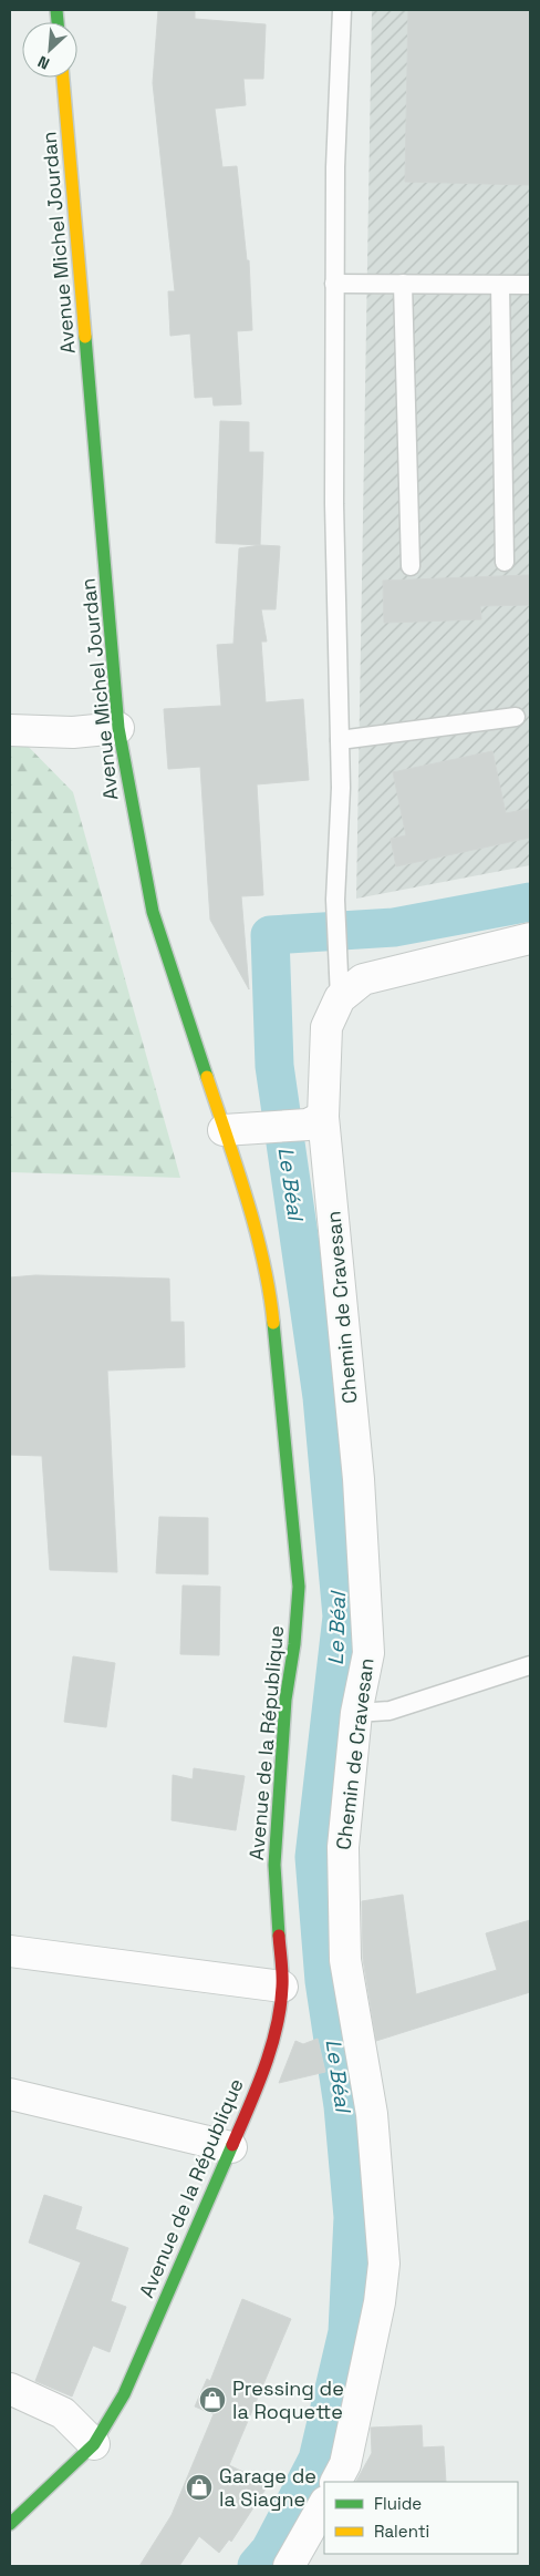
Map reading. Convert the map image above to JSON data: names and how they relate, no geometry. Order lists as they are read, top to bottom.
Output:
{
  "streets": {
    "main road": ["Avenue Michel Jourdan", "Avenue de la République"],
    "street": ["Chemin de Cravesan"]
  },
  "crossings": [
    ["Avenue Michel Jourdan", "Avenue de la République"]
  ],
  "water": ["Le Béal"],
  "places": {
    "shop": ["Pressing de la Roquette", "Garage de la Siagne"]
  },
  "legend": ["Fluide", "Ralenti"],
  "north": "bottom left"
}
